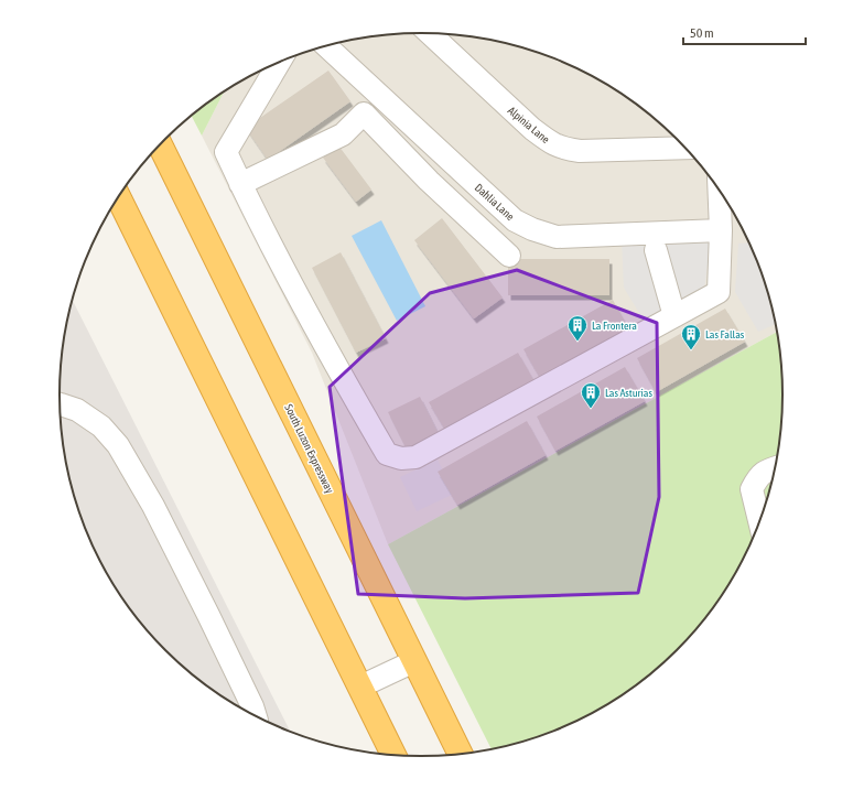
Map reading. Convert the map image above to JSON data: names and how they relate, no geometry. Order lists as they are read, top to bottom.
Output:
{
  "streets": {
    "highway": ["South Luzon Expressway"],
    "street": ["Alpinia Lane", "Dahlia Lane"]
  },
  "places": {
    "building": ["La Frontera", "Las Fallas", "Las Asturias"]
  },
  "scale_bar": "50 m"
}
